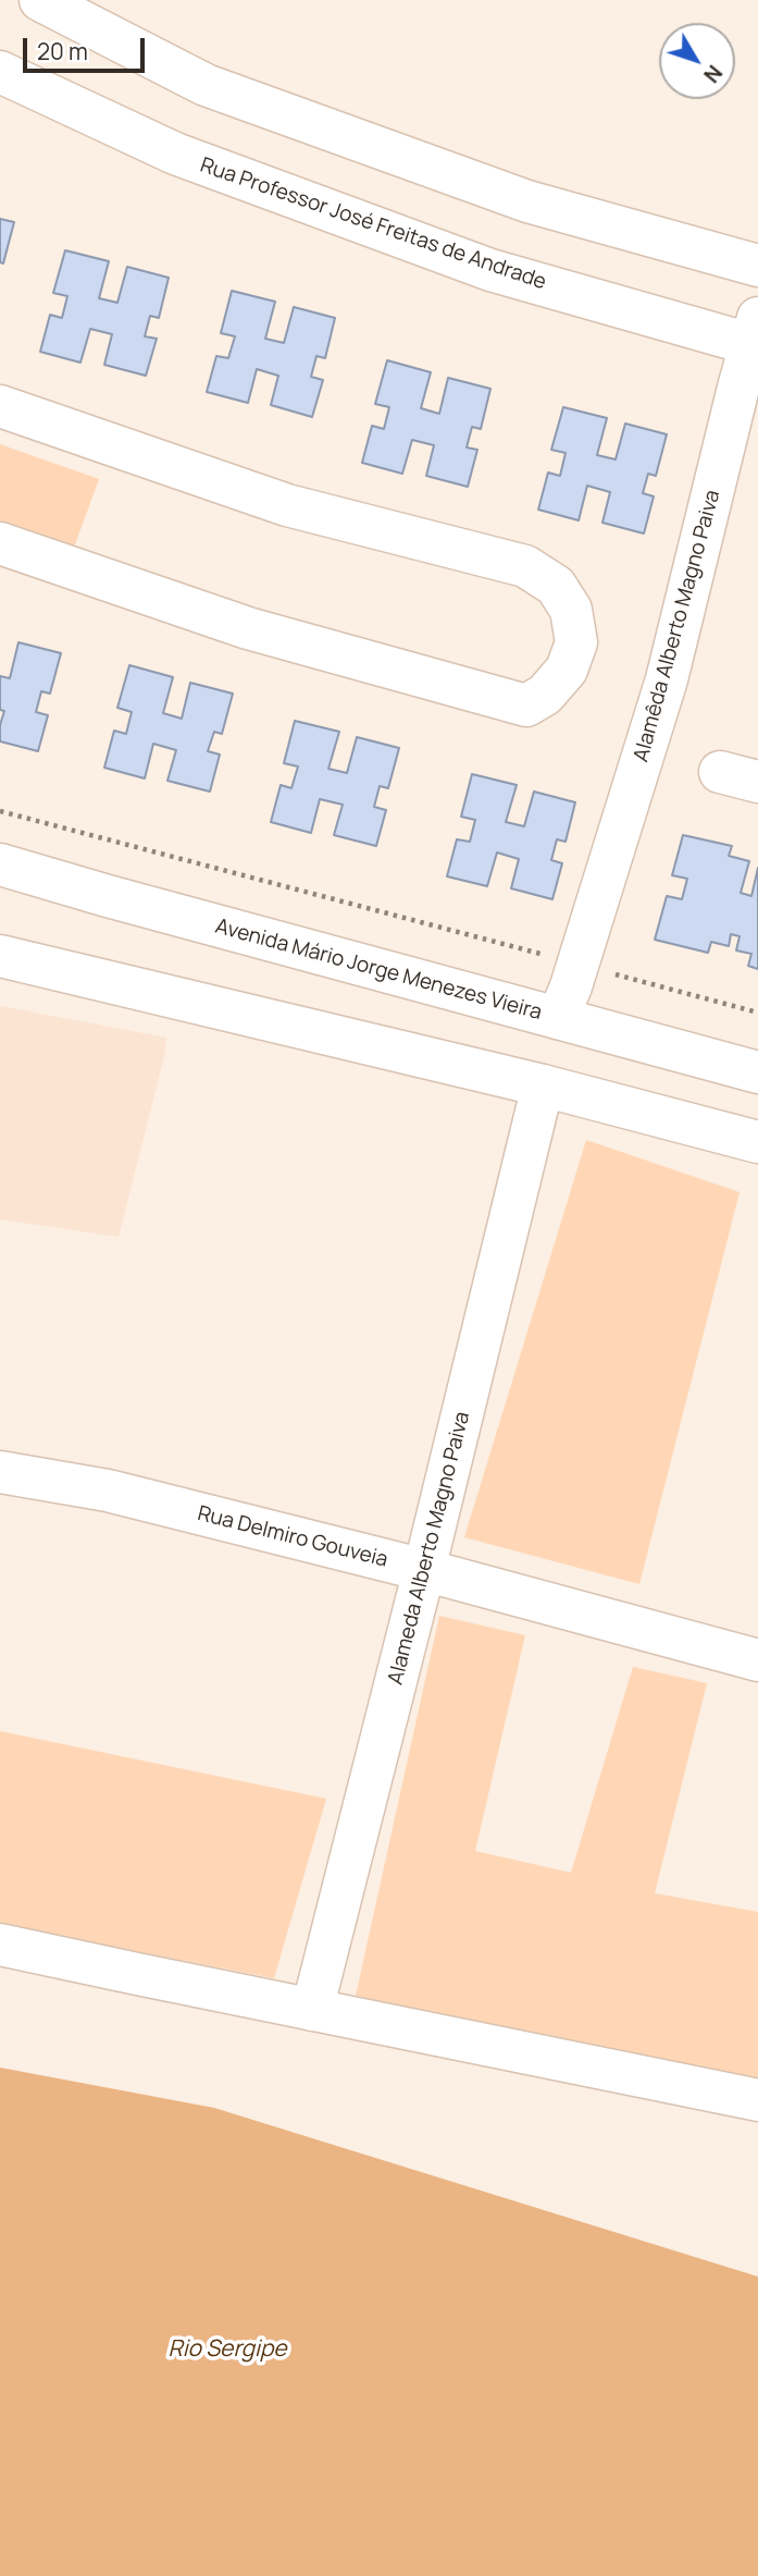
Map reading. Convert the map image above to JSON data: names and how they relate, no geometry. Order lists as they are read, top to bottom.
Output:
{
  "streets": {
    "street": [
      "Rua Professor José Freitas de Andrade",
      "Alamêda Alberto Magno Paiva",
      "Avenida Mário Jorge Menezes Vieira",
      "Rua Delmiro Gouveia",
      "Alameda Alberto Magno Paiva"
    ]
  },
  "crossings": [
    ["Rua Professor José Freitas de Andrade", "Alamêda Alberto Magno Paiva"],
    ["Alamêda Alberto Magno Paiva", "Avenida Mário Jorge Menezes Vieira"],
    ["Rua Delmiro Gouveia", "Alameda Alberto Magno Paiva"]
  ],
  "water": ["Rio Sergipe"],
  "scale_bar": "20 m",
  "north": "bottom right"
}
